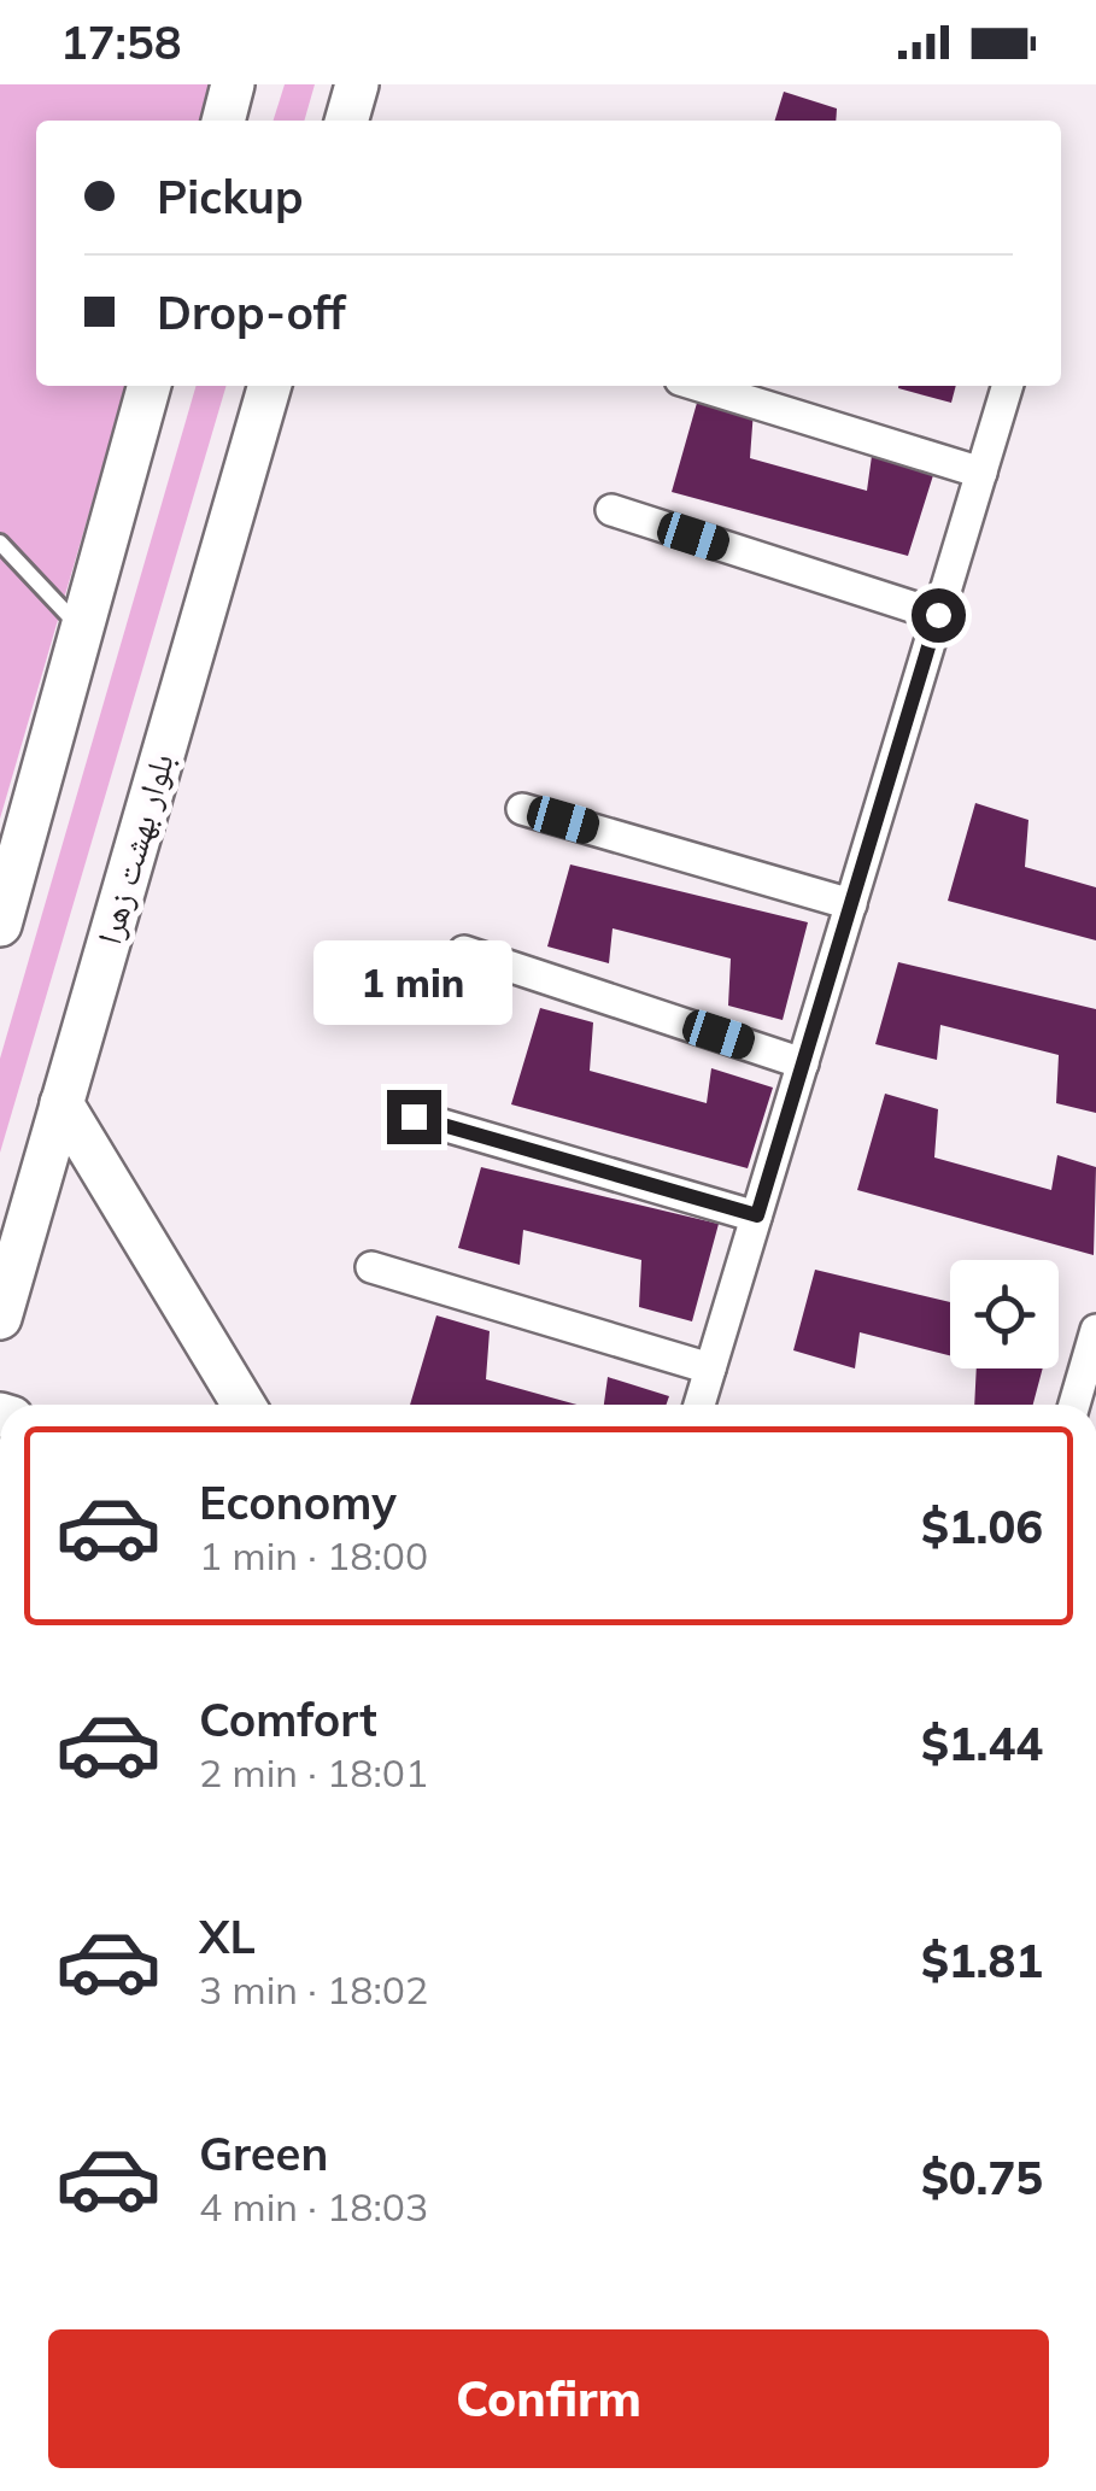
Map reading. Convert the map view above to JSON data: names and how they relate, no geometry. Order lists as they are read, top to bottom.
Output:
{
  "streets": {
    "main road": ["بلوار بهشت زهرا"]
  },
  "page": {
    "status": "17:58",
    "banner": ["Pickup", "Drop-off"],
    "bubble": "1 min",
    "list": [
      {
        "name": "Economy",
        "note": "1 min · 18:00",
        "value": "$1.06"
      },
      {
        "name": "Comfort",
        "note": "2 min · 18:01",
        "value": "$1.44"
      },
      {
        "name": "XL",
        "note": "3 min · 18:02",
        "value": "$1.81"
      },
      {
        "name": "Green",
        "note": "4 min · 18:03",
        "value": "$0.75"
      }
    ],
    "buttons": "Confirm"
  }
}
